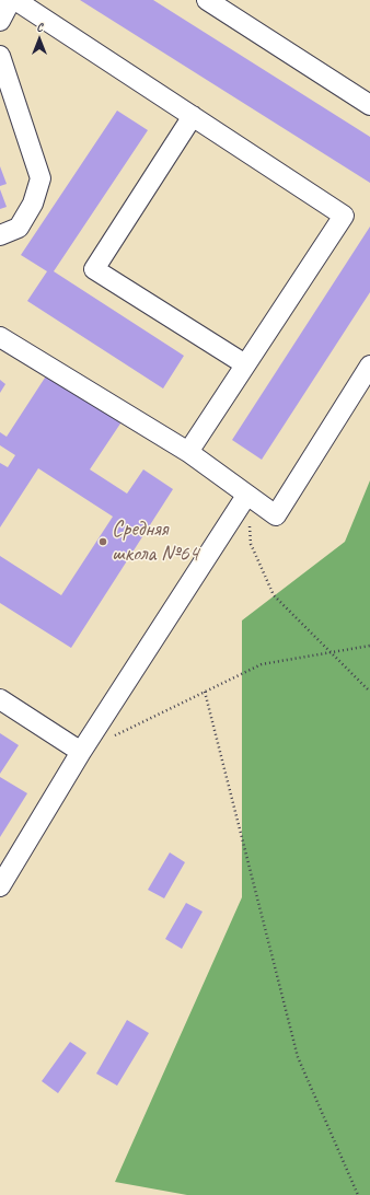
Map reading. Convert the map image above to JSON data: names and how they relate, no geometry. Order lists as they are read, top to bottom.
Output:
{
  "places": ["Средняя школа №64"],
  "north": "top"
}
